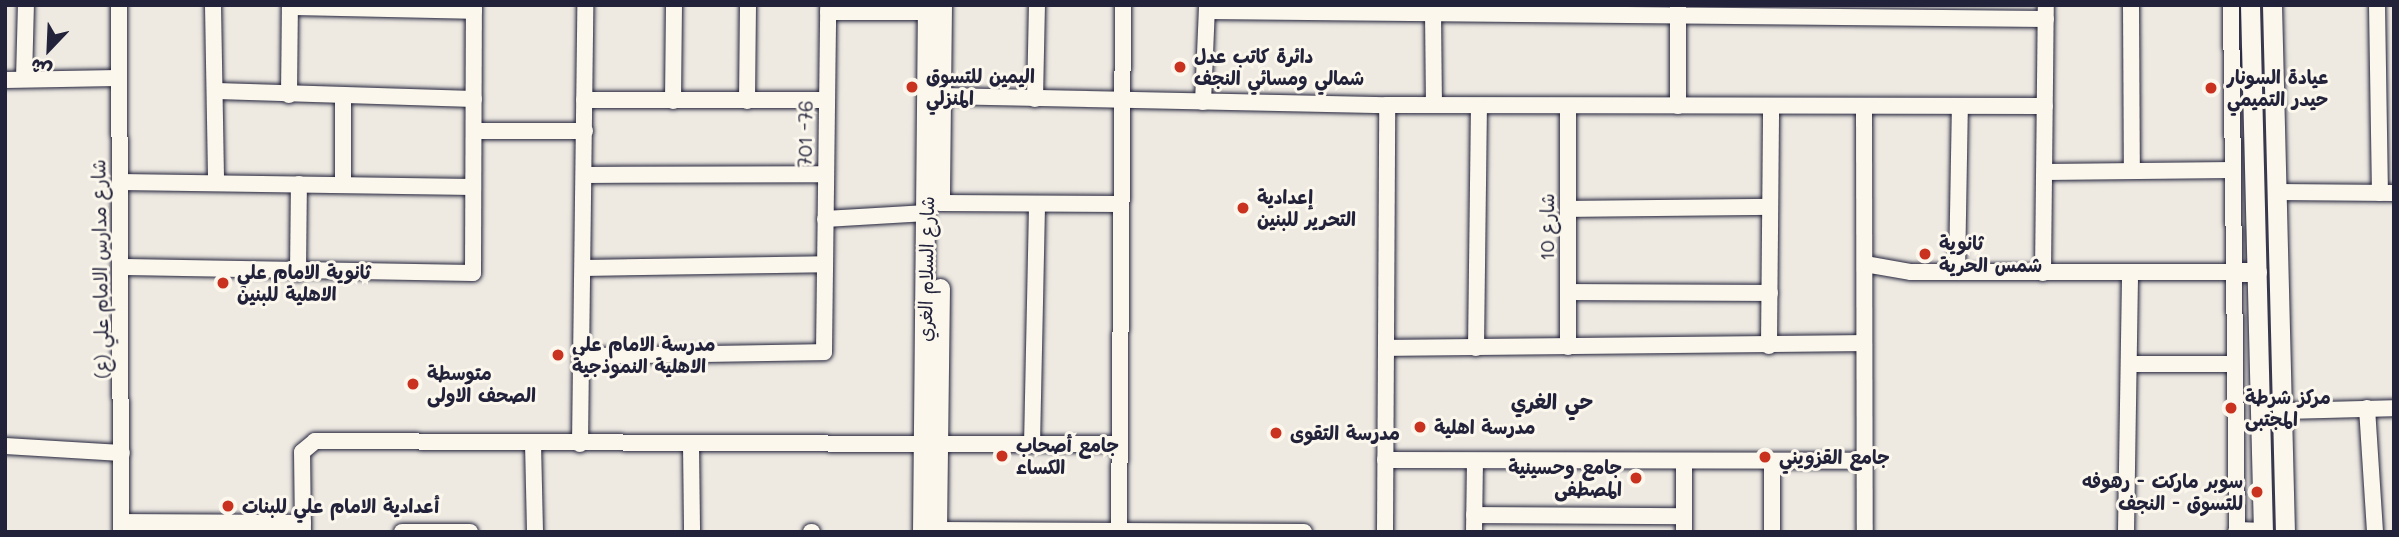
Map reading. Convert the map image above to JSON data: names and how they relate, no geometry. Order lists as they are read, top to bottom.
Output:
{
  "streets": {
    "main road": ["شارع السلام الغري"],
    "street": ["701 -76", "شارع 10", "شارع مدارس الامام علي (ع)"]
  },
  "districts": ["حي الغري"],
  "places": [
    "دائرة كاتب عدل شمالي ومسائي النجف",
    "اليمين للتسوق المنزلي",
    "عيادة السونار حيدر التميمي",
    "إعدادية التحرير للبنين",
    "ثانوية شمس الحرية",
    "ثانوية الامام علي الاهلية للبنين",
    "مدرسة الامام علي الاهلية النموذجية",
    "متوسطة الصحف الاولى",
    "مركز شرطة المجتبى",
    "مدرسة اهلية",
    "مدرسة التقوى",
    "جامع أصحاب الكساء",
    "جامع القزويني",
    "جامع وحسينية المصطفى",
    "سوبر ماركت - رهوفه للتسوق - النجف",
    "أعدادية الامام علي للبنات"
  ],
  "north": "bottom left"
}
